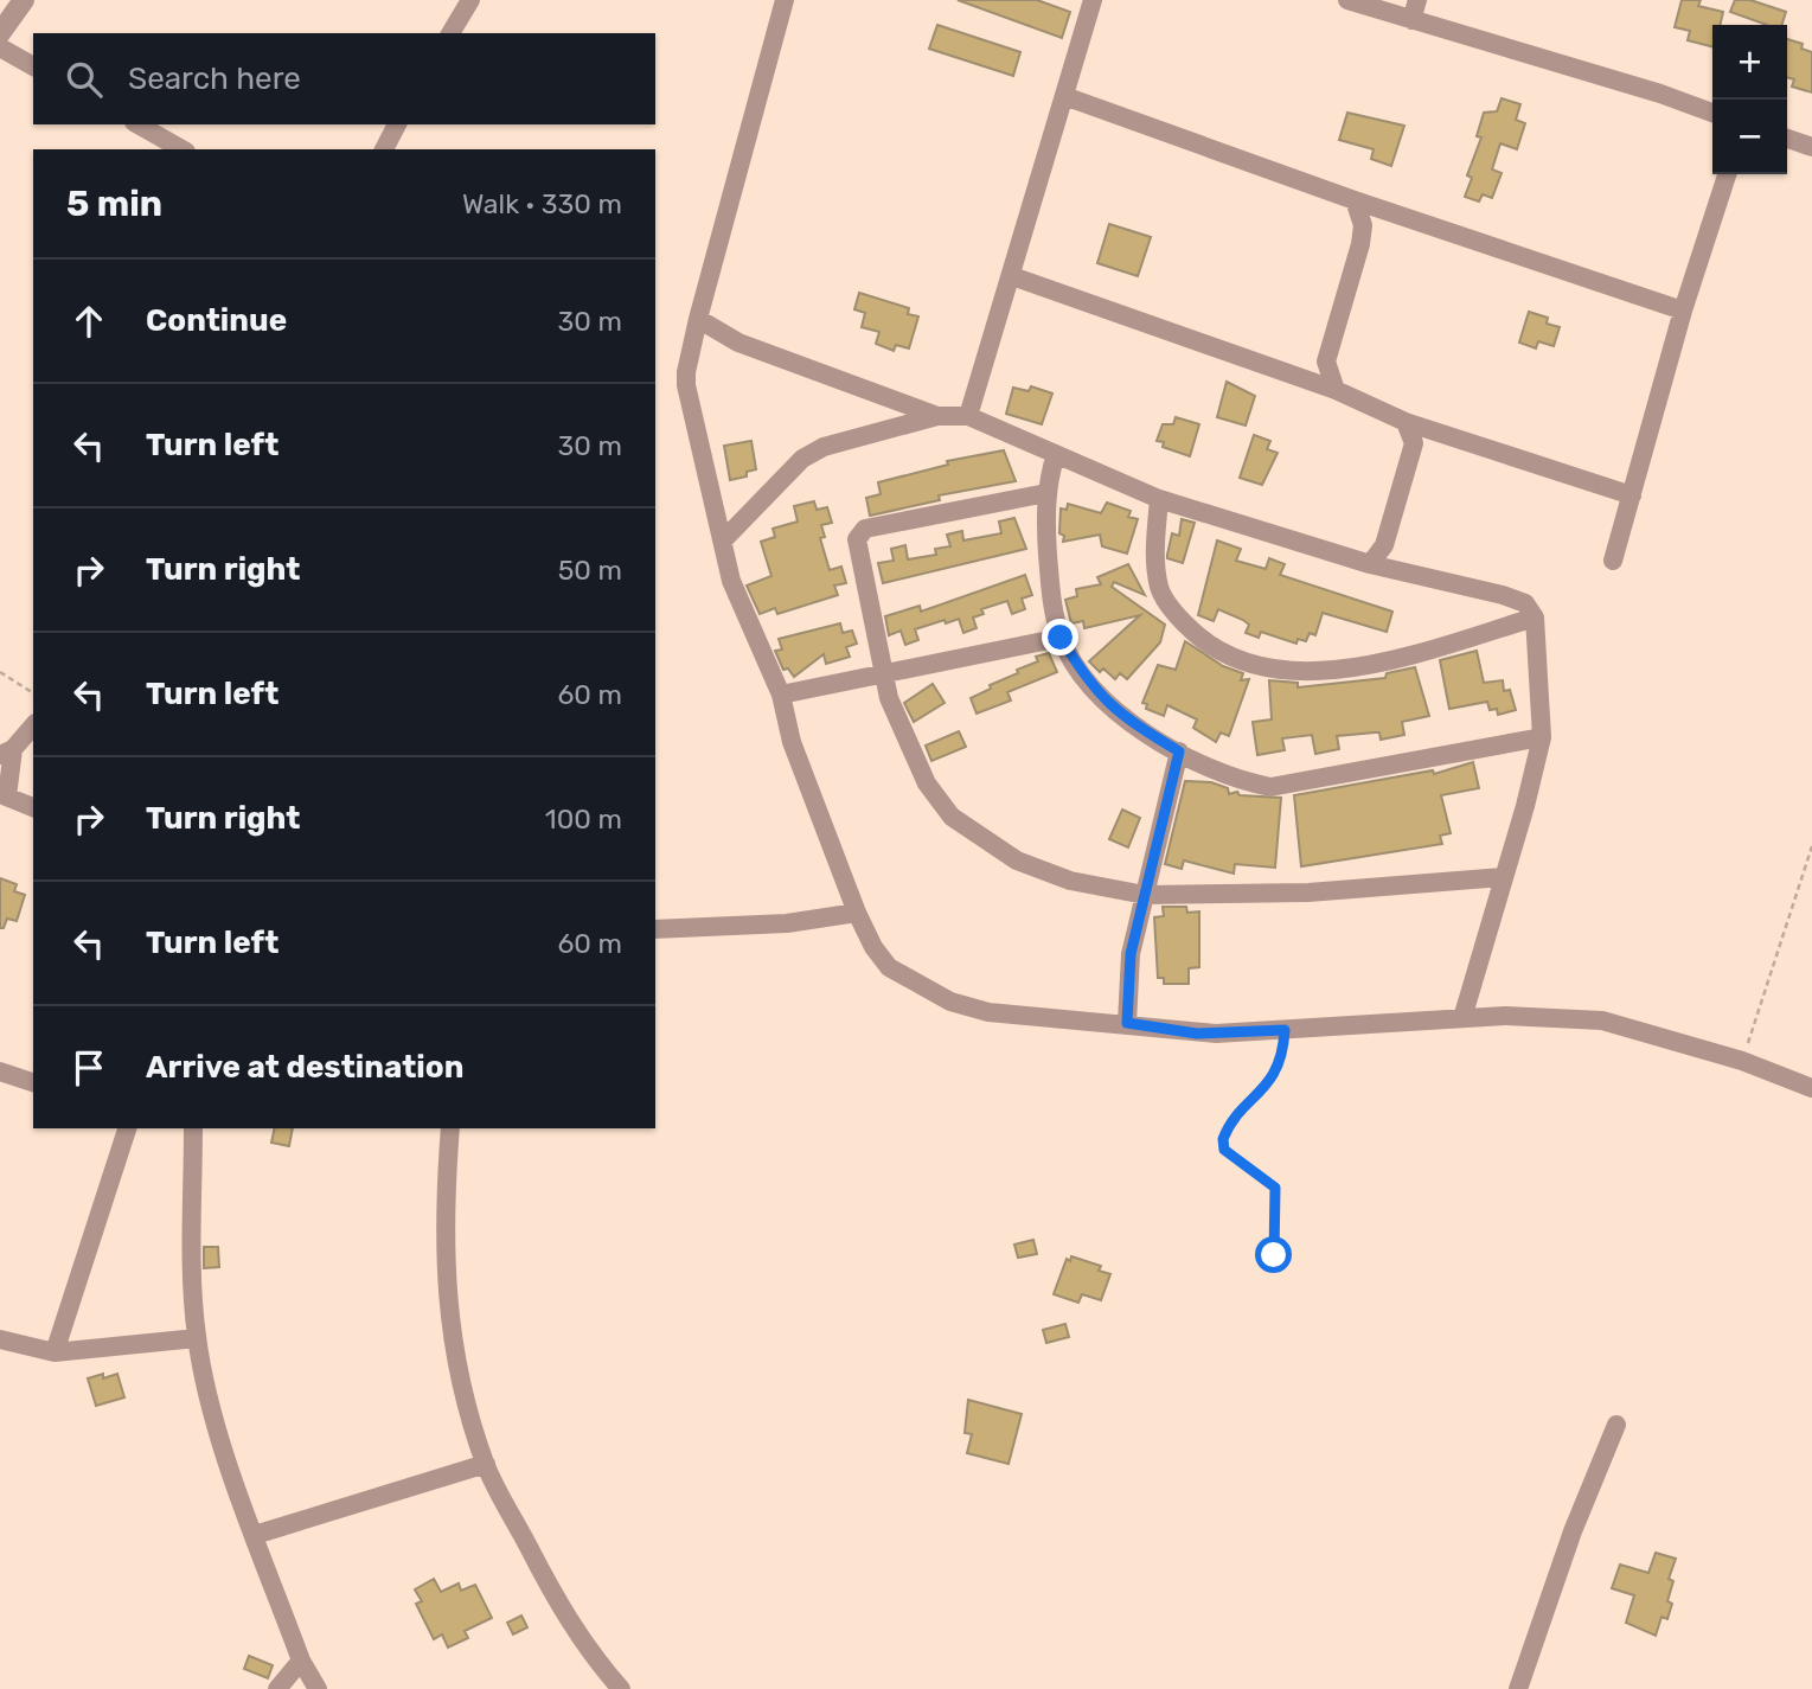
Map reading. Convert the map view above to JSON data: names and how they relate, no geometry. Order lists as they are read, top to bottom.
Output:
{
  "page": {
    "map_buttons": ["+", "−"],
    "search": "Search here",
    "heading": ["5 min", "Walk · 330 m"],
    "list": [
      ["Continue", "30 m"],
      ["Turn left", "30 m"],
      ["Turn right", "50 m"],
      ["Turn left", "60 m"],
      ["Turn right", "100 m"],
      ["Turn left", "60 m"],
      "Arrive at destination"
    ]
  }
}
